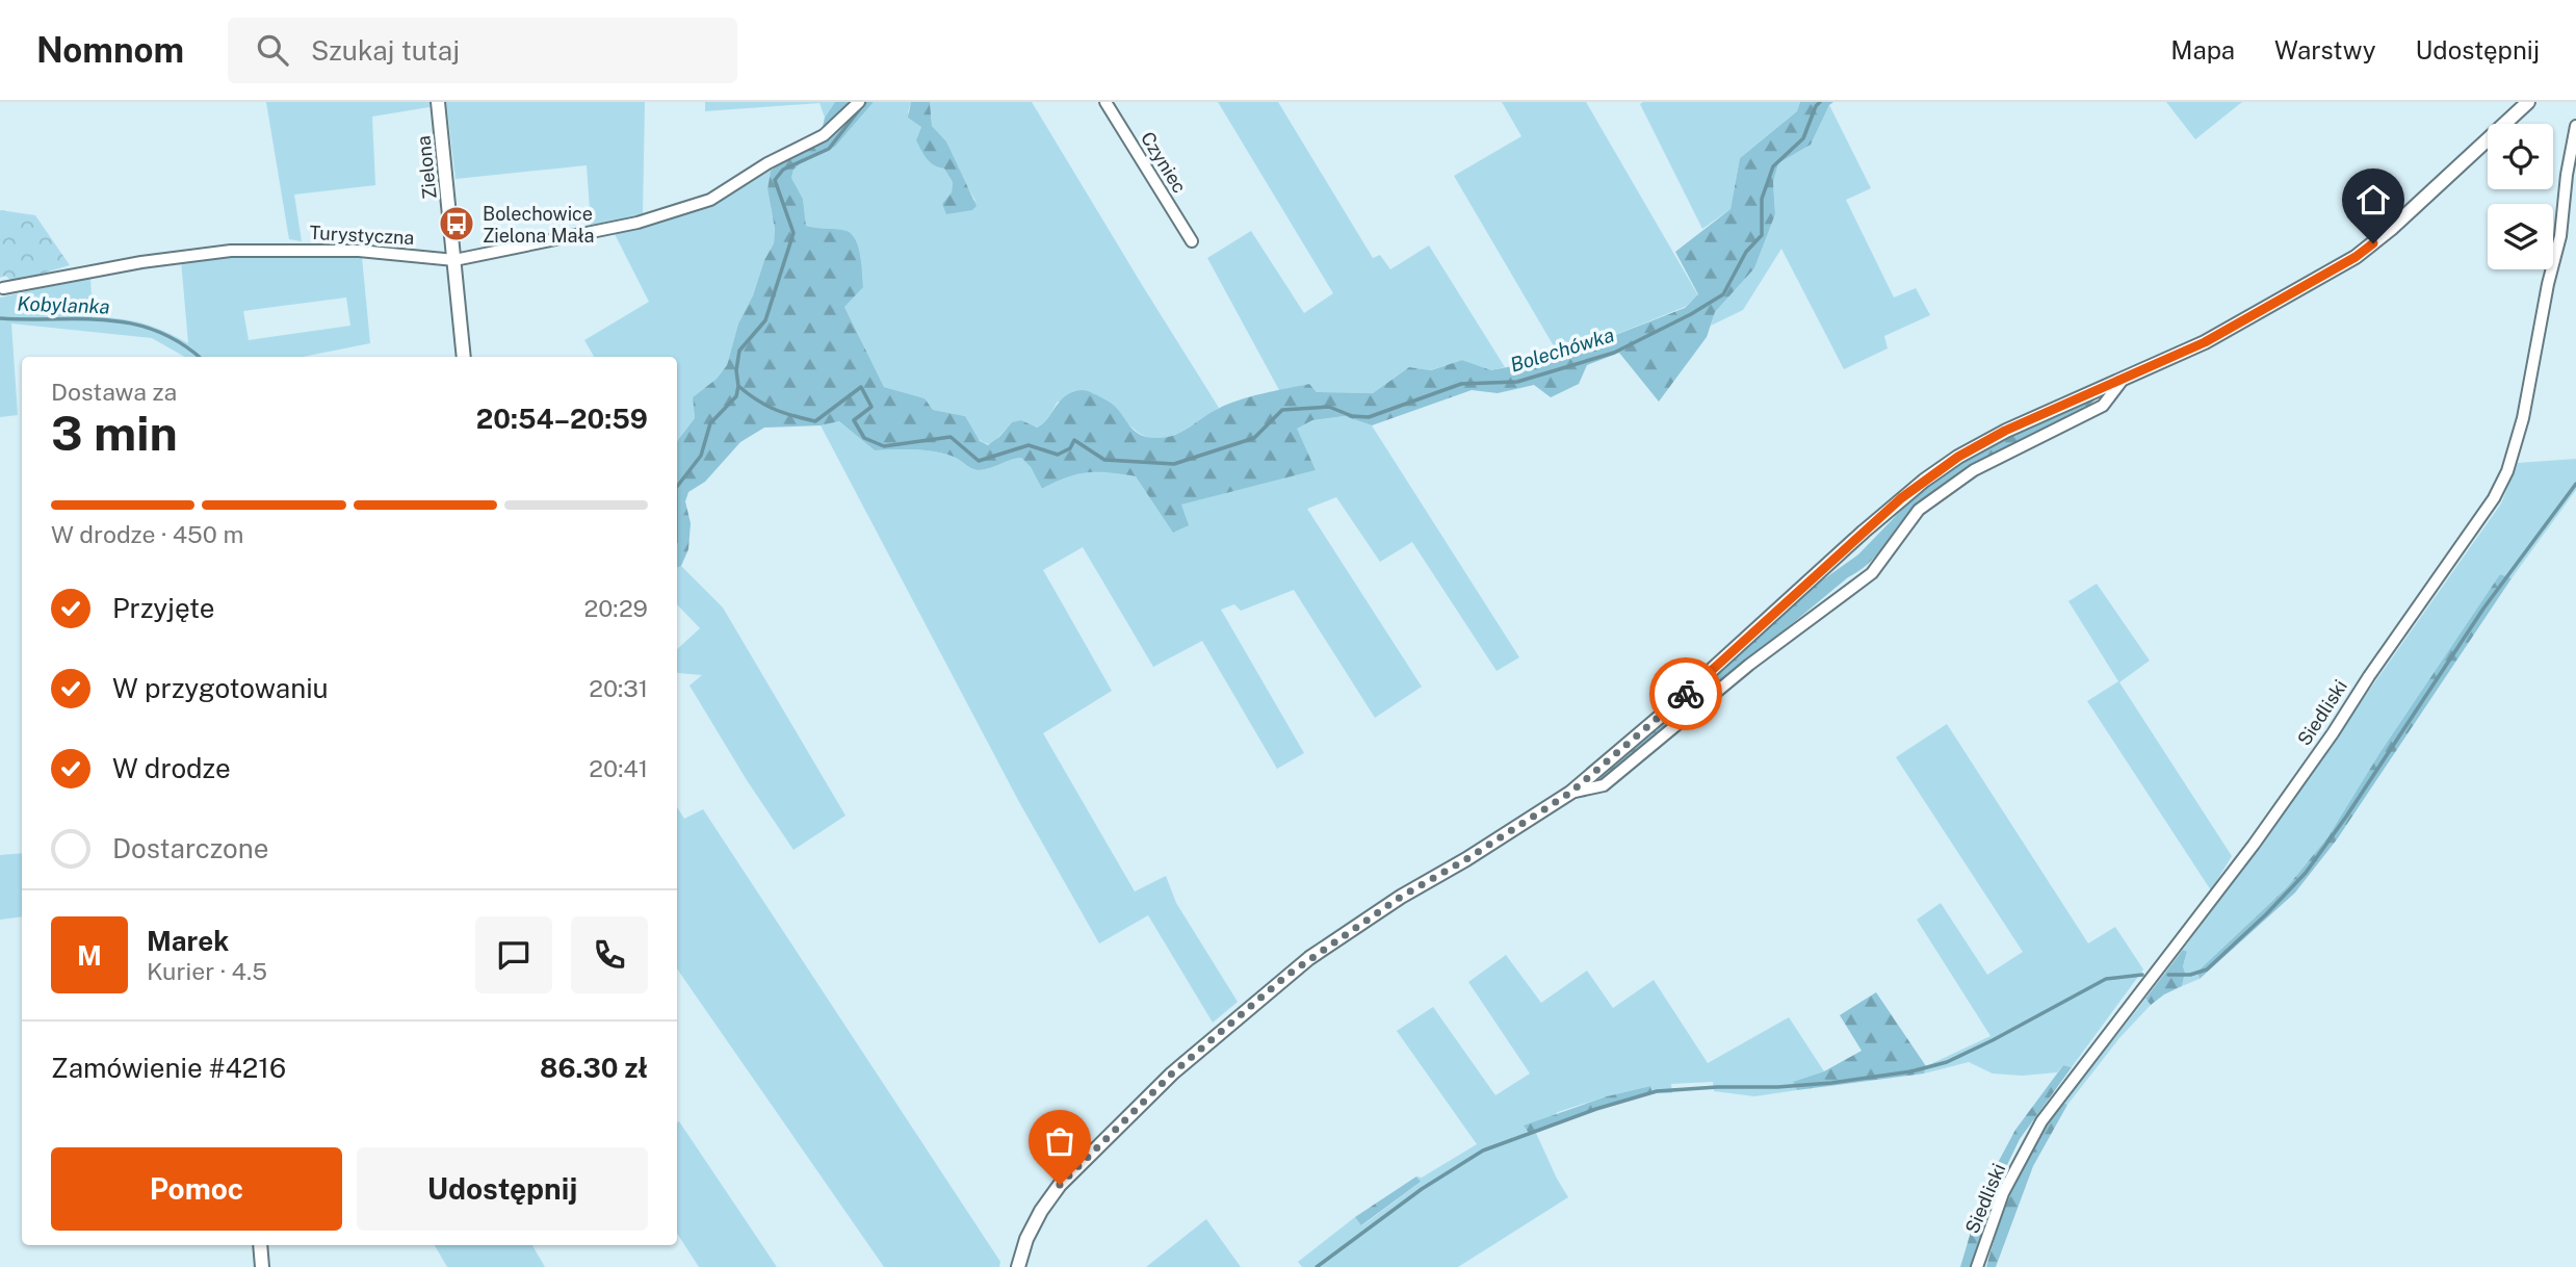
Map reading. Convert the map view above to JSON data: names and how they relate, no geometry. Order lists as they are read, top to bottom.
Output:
{
  "streets": {
    "street": [
      "Czyniec",
      "Zielona",
      "Turystyczna",
      "Siedliski"
    ]
  },
  "crossings": [
    ["Zielona", "Turystyczna"]
  ],
  "water": ["Kobylanka", "Bolechówka"],
  "places": {
    "bus stop": ["Bolechowice Zielona Mała"]
  },
  "page": {
    "header": "Nomnom",
    "search": "Szukaj tutaj",
    "nav": ["Mapa", "Warstwy", "Udostępnij"],
    "heading": ["3 min", "Dostawa za", "20:54–20:59"],
    "panel": [
      "Marek",
      "Kurier · 4.5",
      "Zamówienie #4216",
      "86.30 zł"
    ],
    "bar": "W drodze · 450 m",
    "list": [
      ["Przyjęte", "20:29"],
      ["W przygotowaniu", "20:31"],
      ["W drodze", "20:41"],
      "Dostarczone"
    ],
    "round": "M",
    "buttons": ["Pomoc", "Udostępnij"]
  }
}
